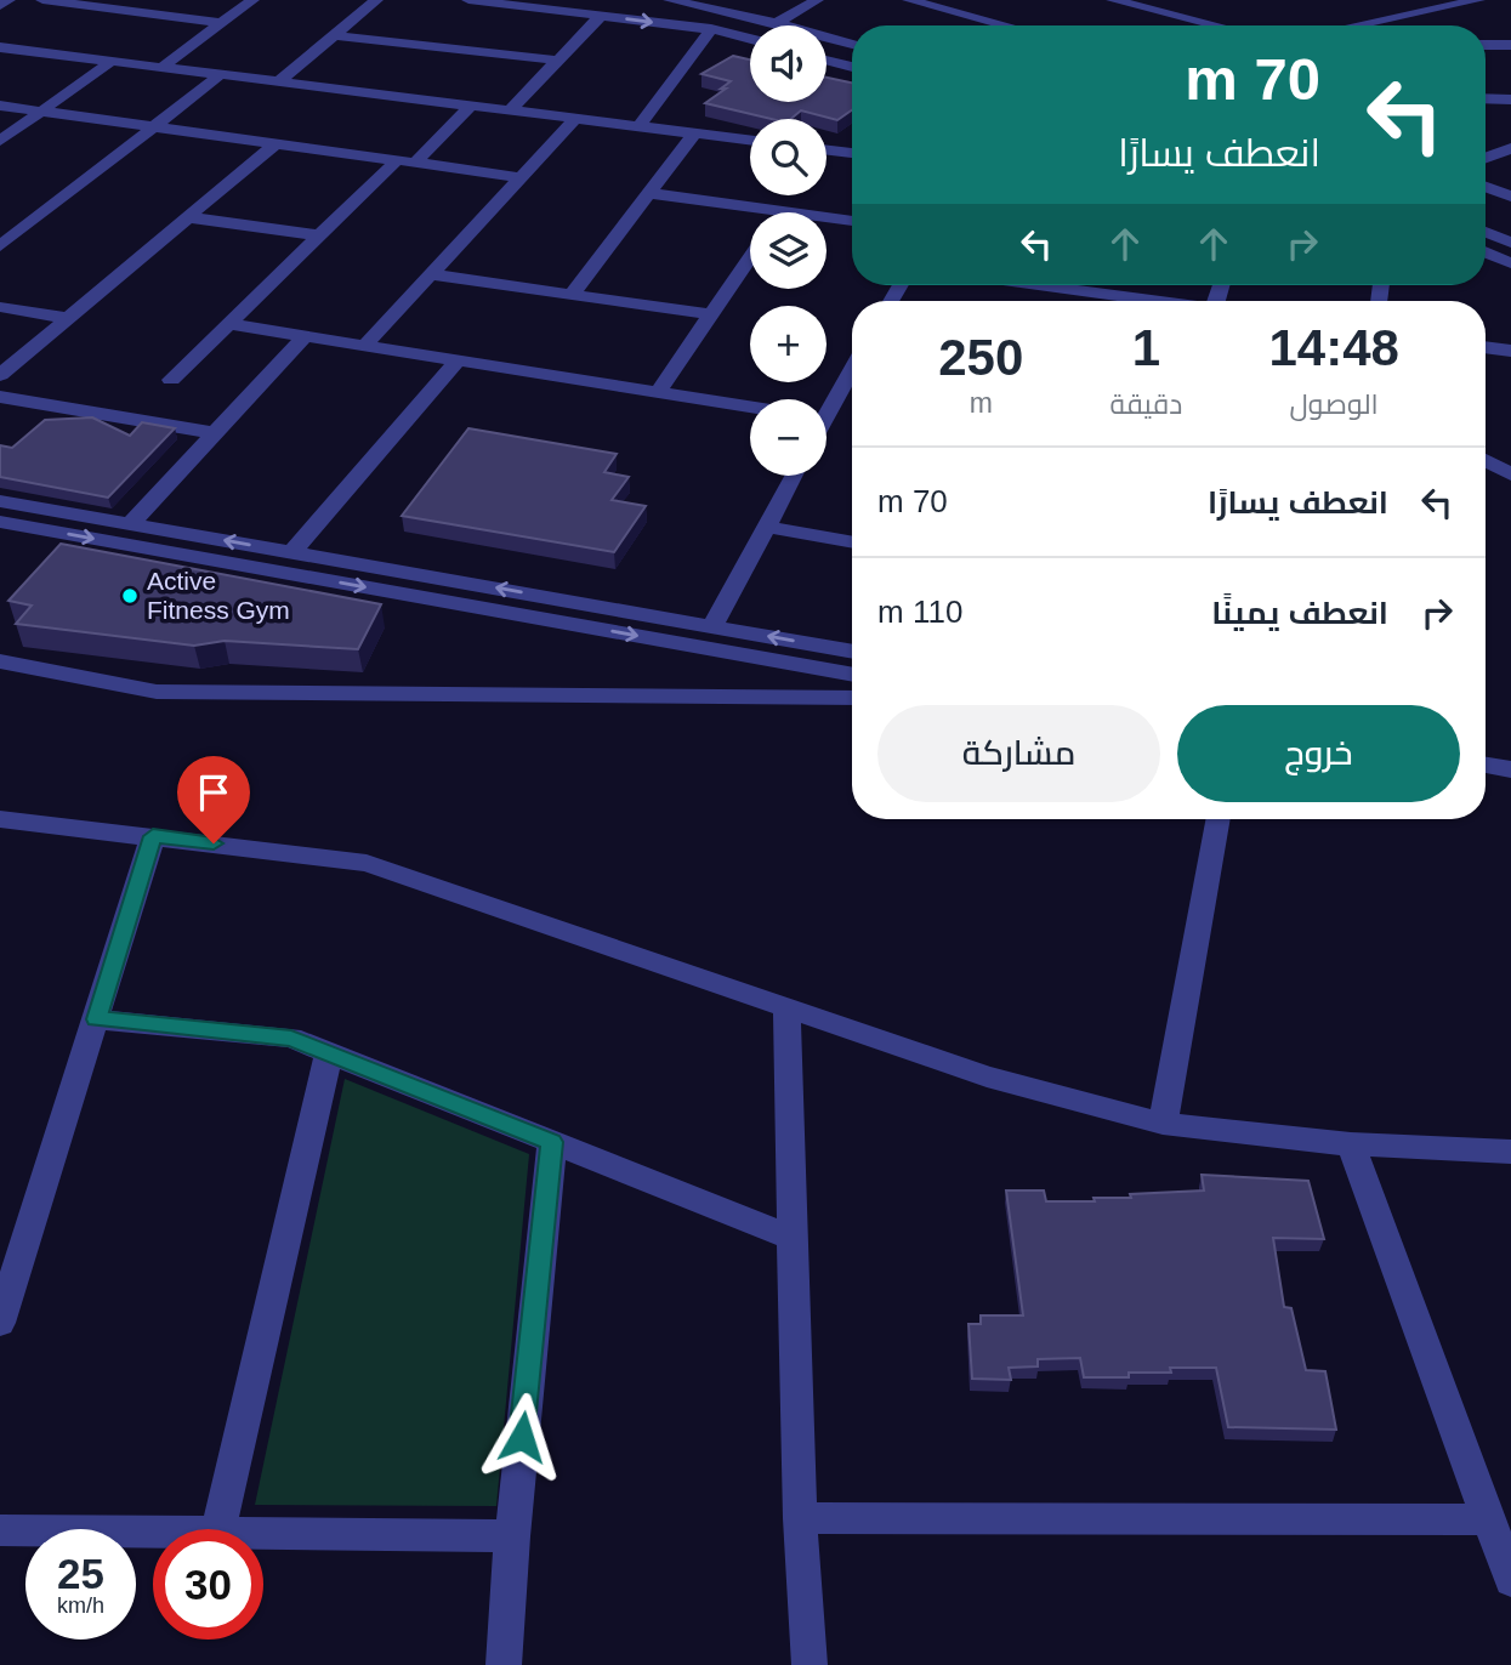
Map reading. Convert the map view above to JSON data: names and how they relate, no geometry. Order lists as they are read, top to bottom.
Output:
{
  "places": ["Active Fitness Gym"],
  "page": {
    "map_buttons": ["+", "−"],
    "turn": ["70 m", "انعطف يسارًا"],
    "eta": [
      "14:48",
      "الوصول",
      "1",
      "دقيقة",
      "250",
      "m"
    ],
    "list": [
      {
        "name": "انعطف يسارًا",
        "value": "70 m"
      },
      {
        "name": "انعطف يمينًا",
        "value": "110 m"
      }
    ],
    "buttons": ["خروج", "مشاركة"],
    "speed": "25 km/h",
    "limit": "30"
  }
}
